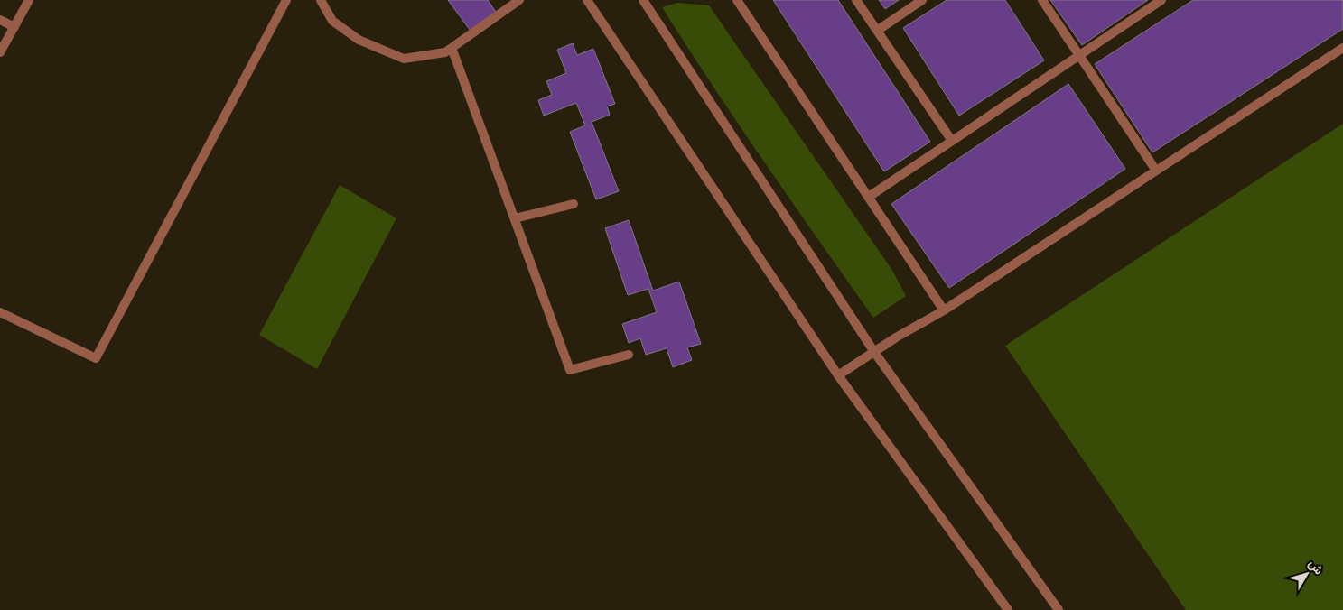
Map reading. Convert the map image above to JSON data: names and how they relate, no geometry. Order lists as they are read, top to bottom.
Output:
{
  "north": "top right"
}
